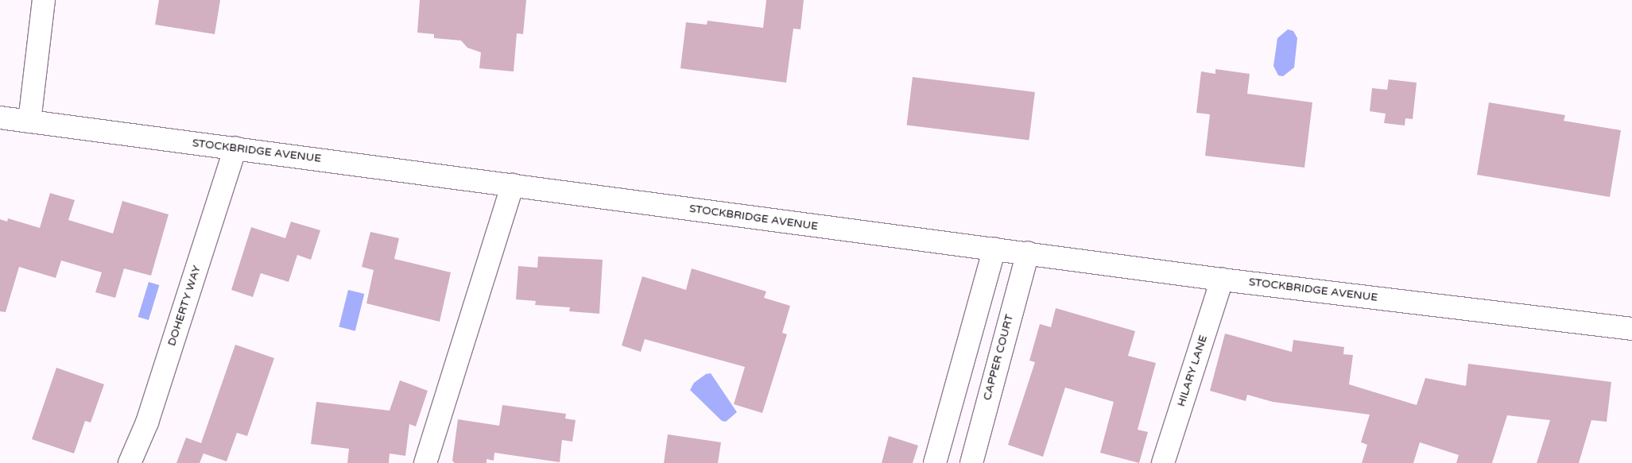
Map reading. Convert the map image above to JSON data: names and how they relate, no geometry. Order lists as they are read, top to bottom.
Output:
{
  "streets": {
    "street": [
      "STOCKBRIDGE AVENUE",
      "DOHERTY WAY",
      "CAPPER COURT",
      "HILARY LANE"
    ]
  },
  "crossings": [
    ["STOCKBRIDGE AVENUE", "DOHERTY WAY"],
    ["STOCKBRIDGE AVENUE", "CAPPER COURT"],
    ["STOCKBRIDGE AVENUE", "HILARY LANE"]
  ]
}
